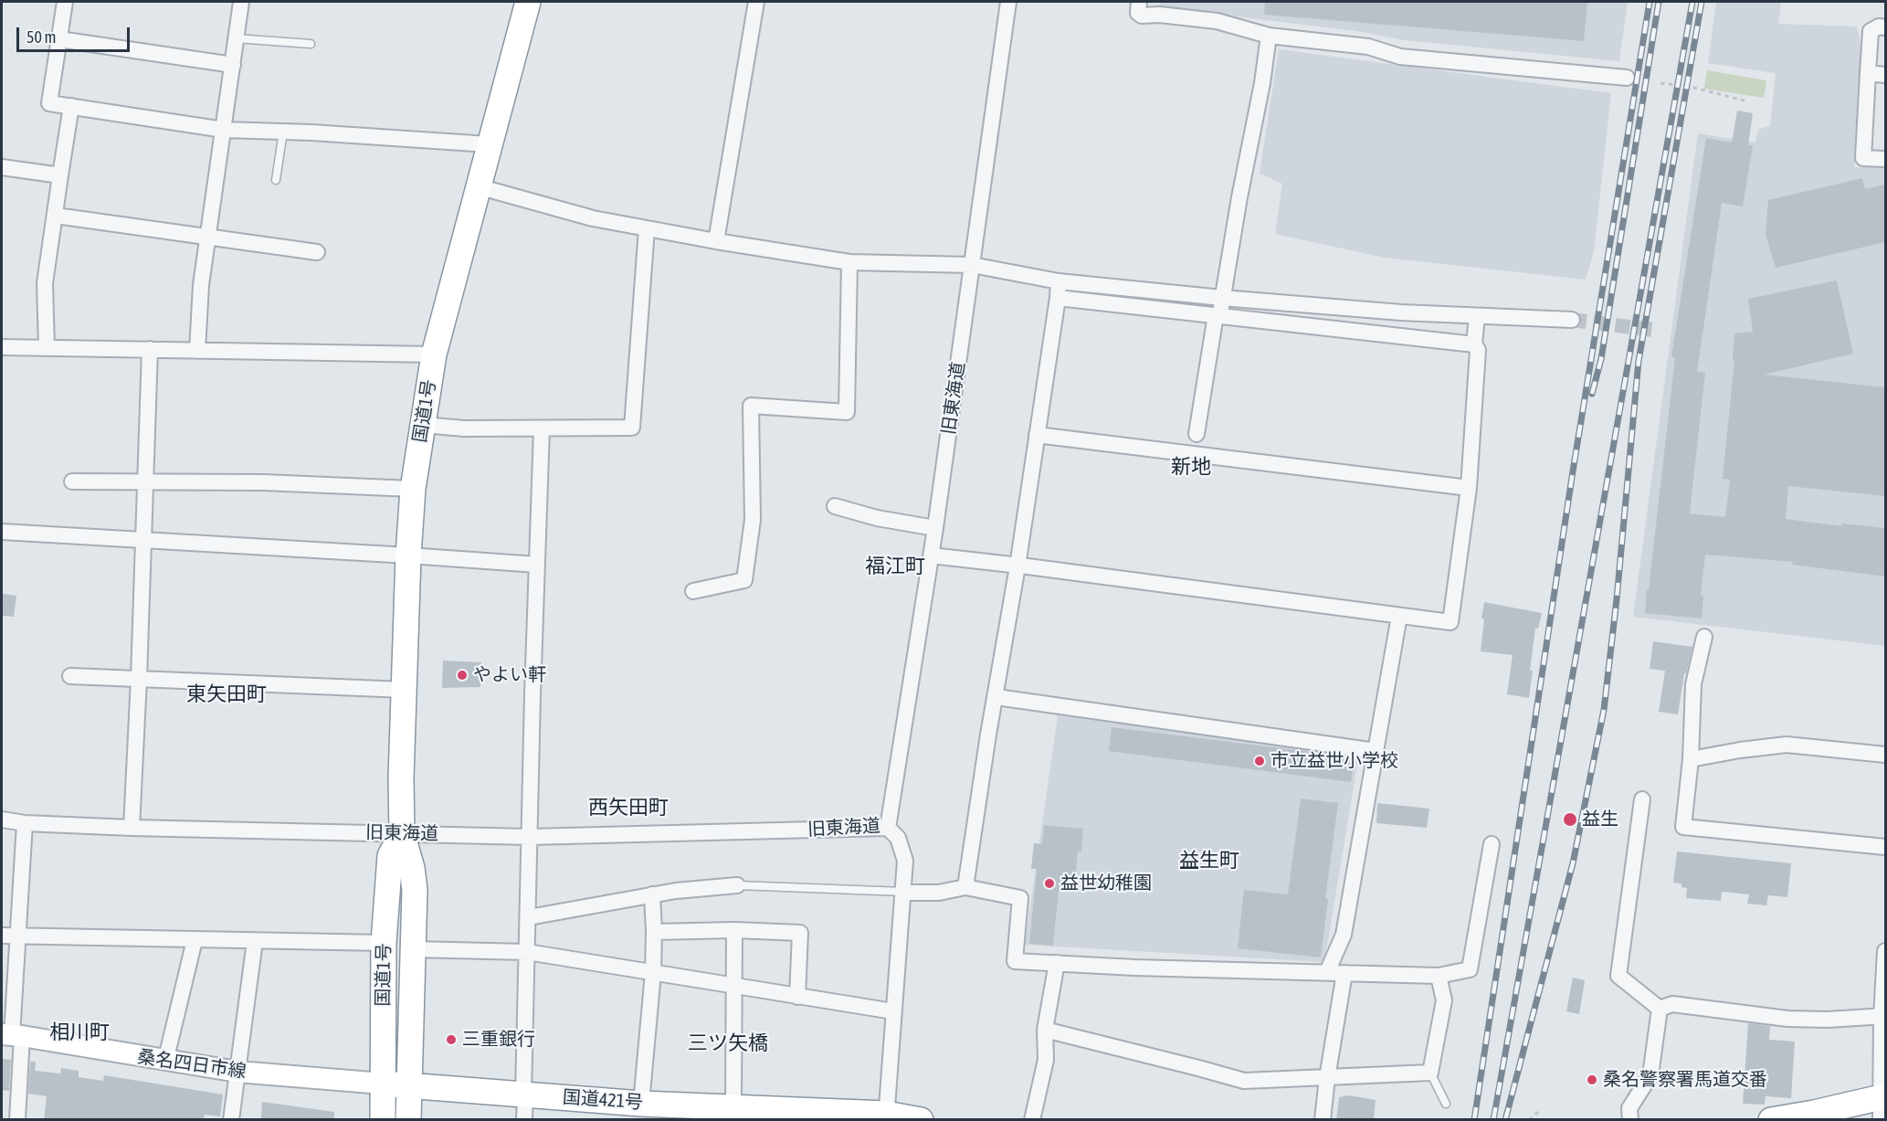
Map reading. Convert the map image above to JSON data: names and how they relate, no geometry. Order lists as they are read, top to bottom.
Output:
{
  "streets": {
    "highway": ["国道1号", "国道421号"],
    "main road": ["桑名四日市線"],
    "street": ["旧東海道"]
  },
  "crossings": [
    ["旧東海道", "国道1号"],
    ["国道1号", "桑名四日市線"],
    ["国道1号", "国道421号"],
    ["桑名四日市線", "国道421号"]
  ],
  "districts": [
    "新地",
    "福江町",
    "東矢田町",
    "西矢田町",
    "益生町",
    "相川町",
    "三ツ矢橋"
  ],
  "places": [
    "やよい軒",
    "市立益世小学校",
    "益生",
    "益世幼稚園",
    "三重銀行",
    "桑名警察署馬道交番"
  ],
  "scale_bar": "50 m"
}
